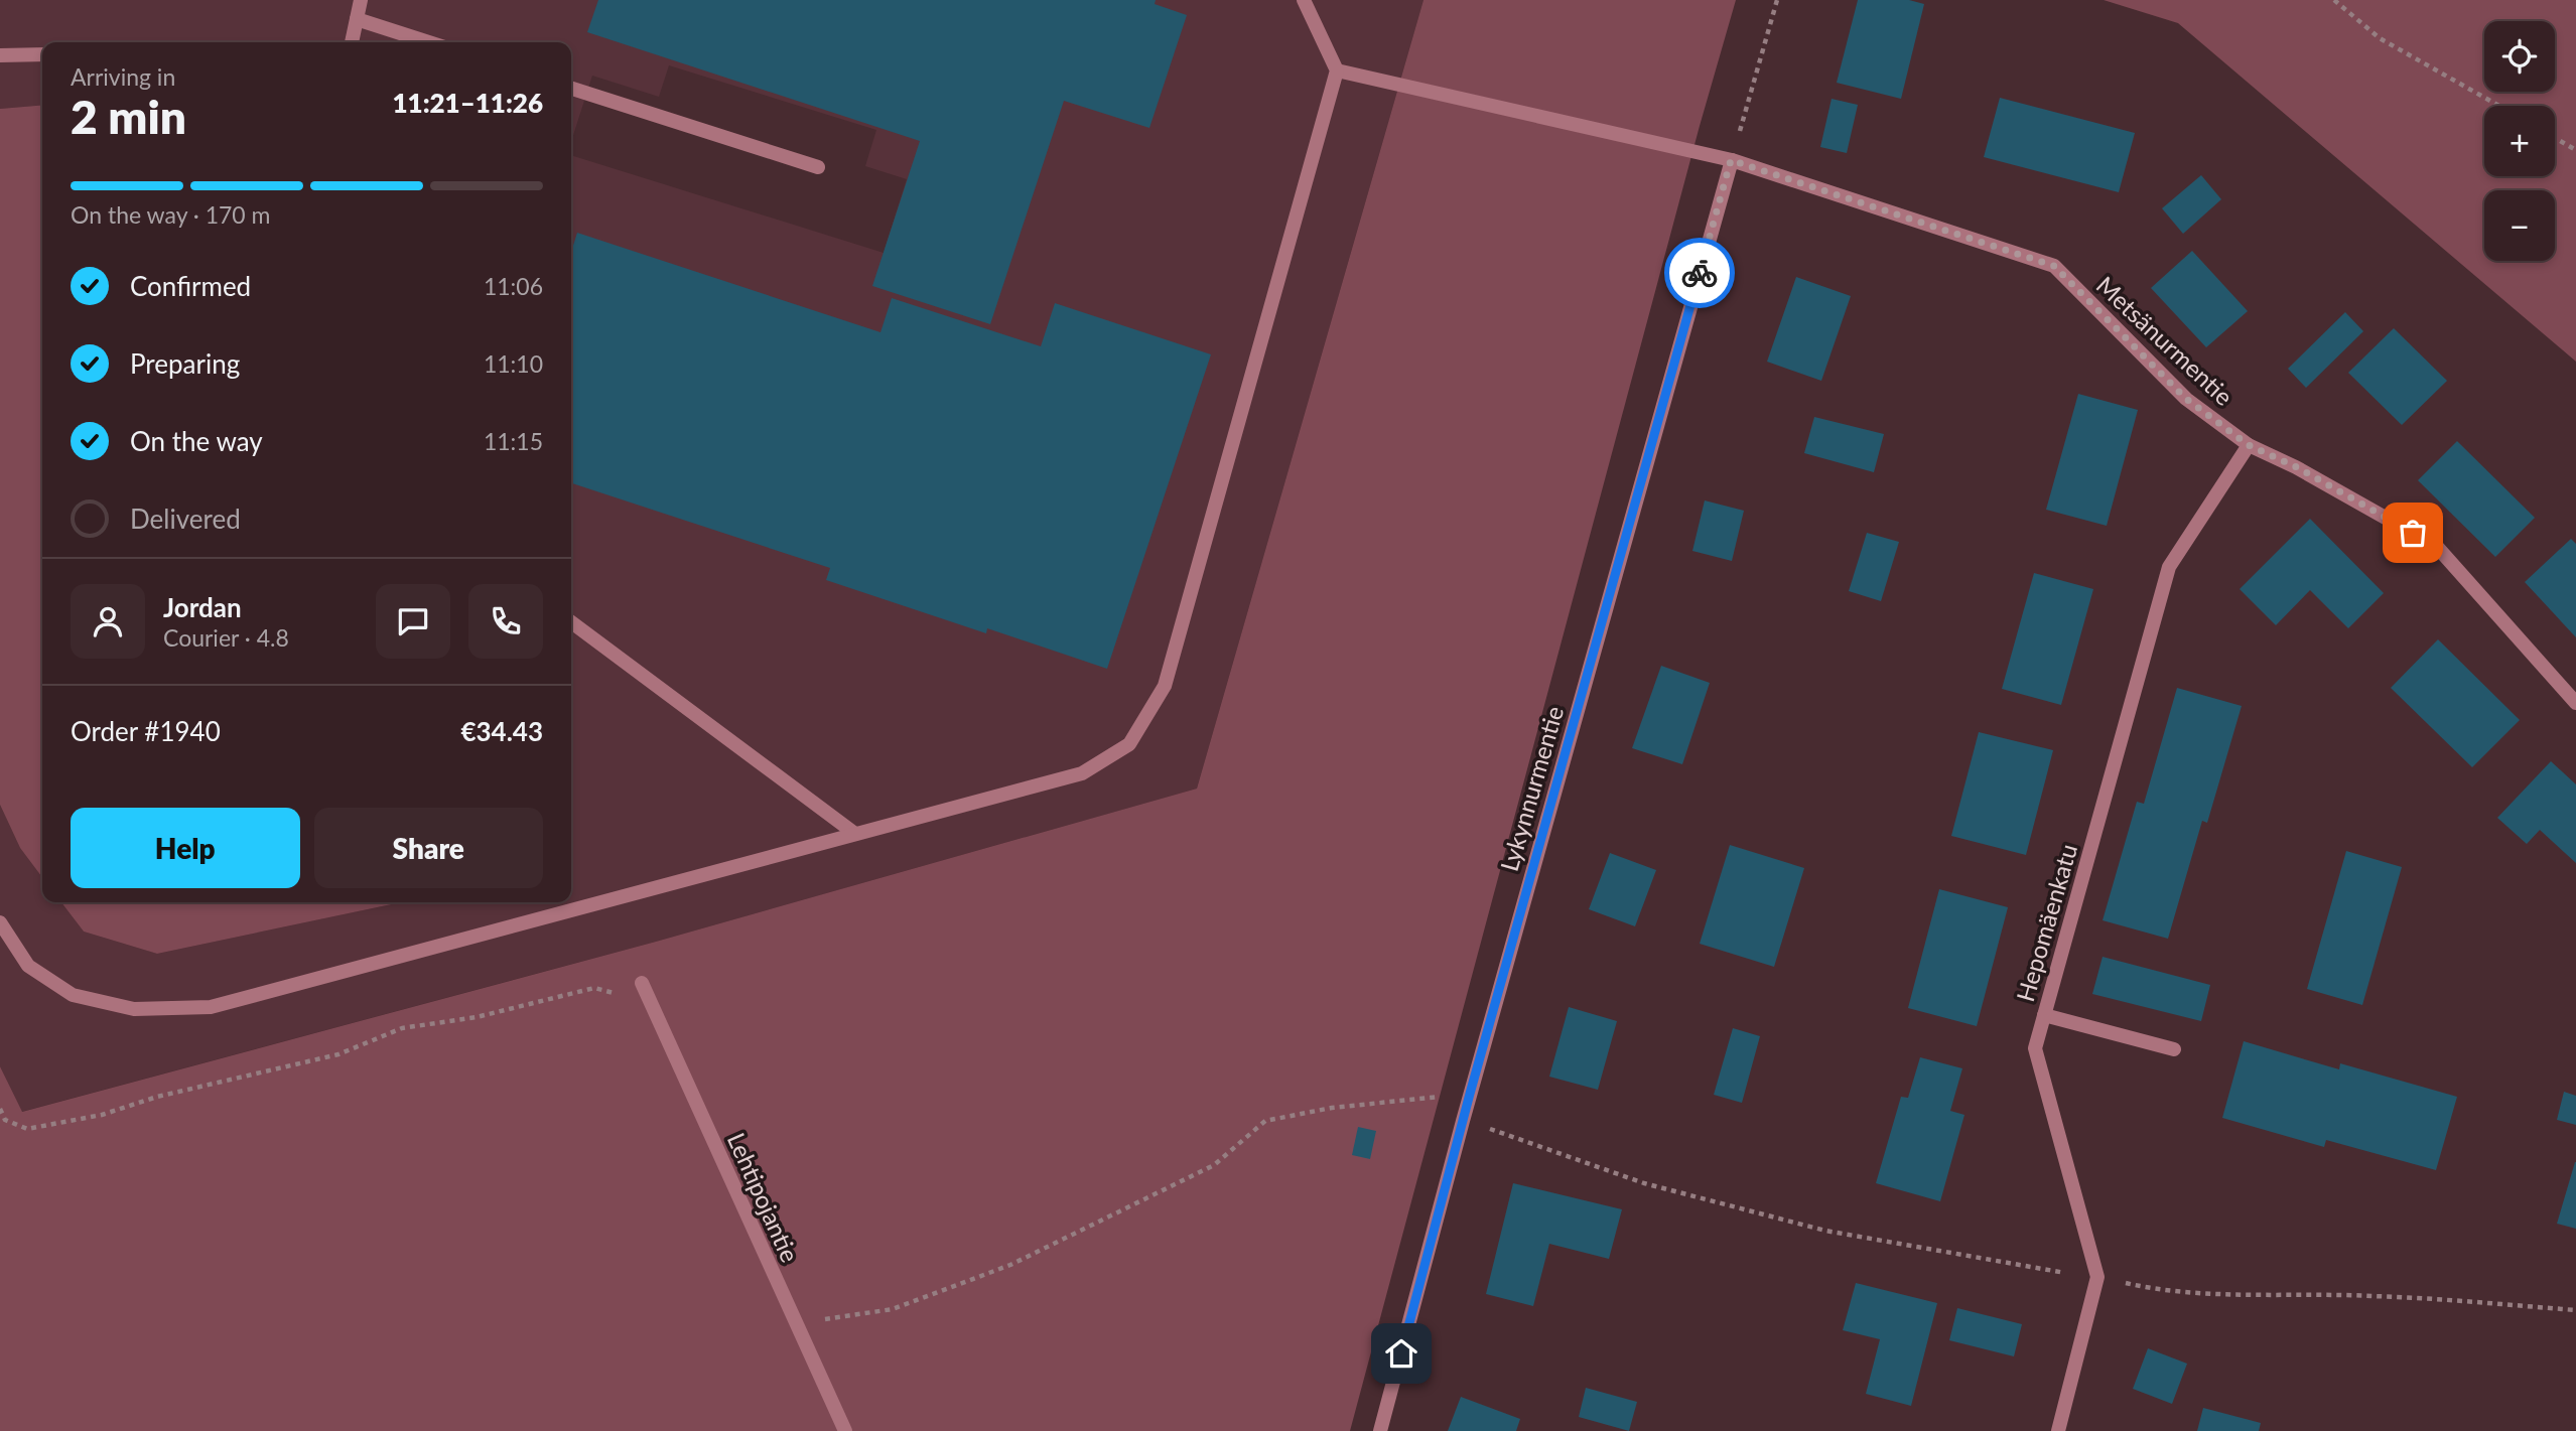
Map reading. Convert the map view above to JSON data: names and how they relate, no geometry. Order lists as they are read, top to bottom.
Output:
{
  "streets": {
    "street": [
      "Metsänurmentie",
      "Lykynnurmentie",
      "Hepomäenkatu",
      "Lehtipojantie"
    ]
  },
  "crossings": [
    ["Metsänurmentie", "Lykynnurmentie"],
    ["Metsänurmentie", "Hepomäenkatu"]
  ],
  "page": {
    "map_buttons": ["+", "−"],
    "heading": ["2 min", "Arriving in", "11:21–11:26"],
    "panel": [
      "Jordan",
      "Courier · 4.8",
      "Order #1940",
      "€34.43"
    ],
    "bar": "On the way · 170 m",
    "list": [
      ["Confirmed", "11:06"],
      ["Preparing", "11:10"],
      ["On the way", "11:15"],
      "Delivered"
    ],
    "buttons": ["Help", "Share"]
  }
}
